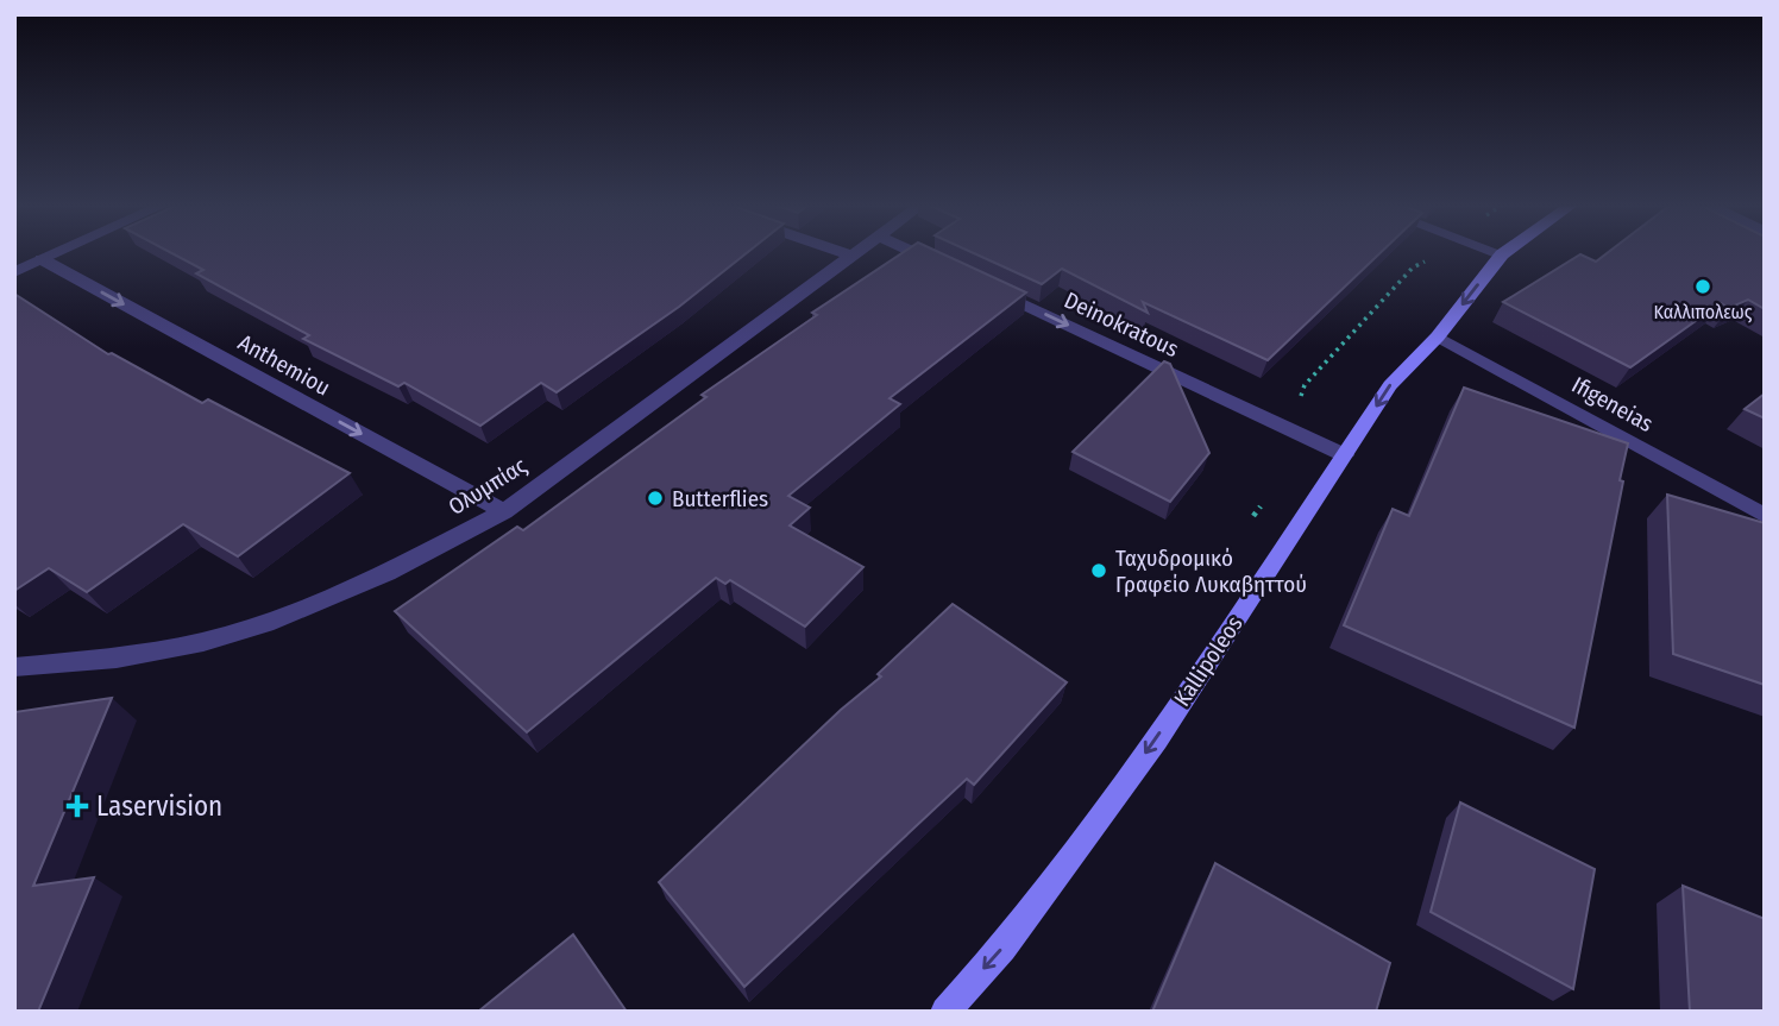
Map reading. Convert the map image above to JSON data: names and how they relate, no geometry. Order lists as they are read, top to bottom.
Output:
{
  "streets": {
    "main road": ["Kallipoleos"],
    "street": [
      "Deinokratous",
      "Anthemiou",
      "Ifigeneias",
      "Ολυμπίας"
    ]
  },
  "crossings": [
    ["Deinokratous", "Kallipoleos"],
    ["Anthemiou", "Ολυμπίας"],
    ["Ifigeneias", "Kallipoleos"]
  ],
  "one_way": ["Deinokratous", "Anthemiou", "Kallipoleos"],
  "places": {
    "other": ["Καλλιπολεως", "Butterflies", "Ταχυδρομικό Γραφείο Λυκαβηττού"],
    "health": ["Laservision"]
  }
}
